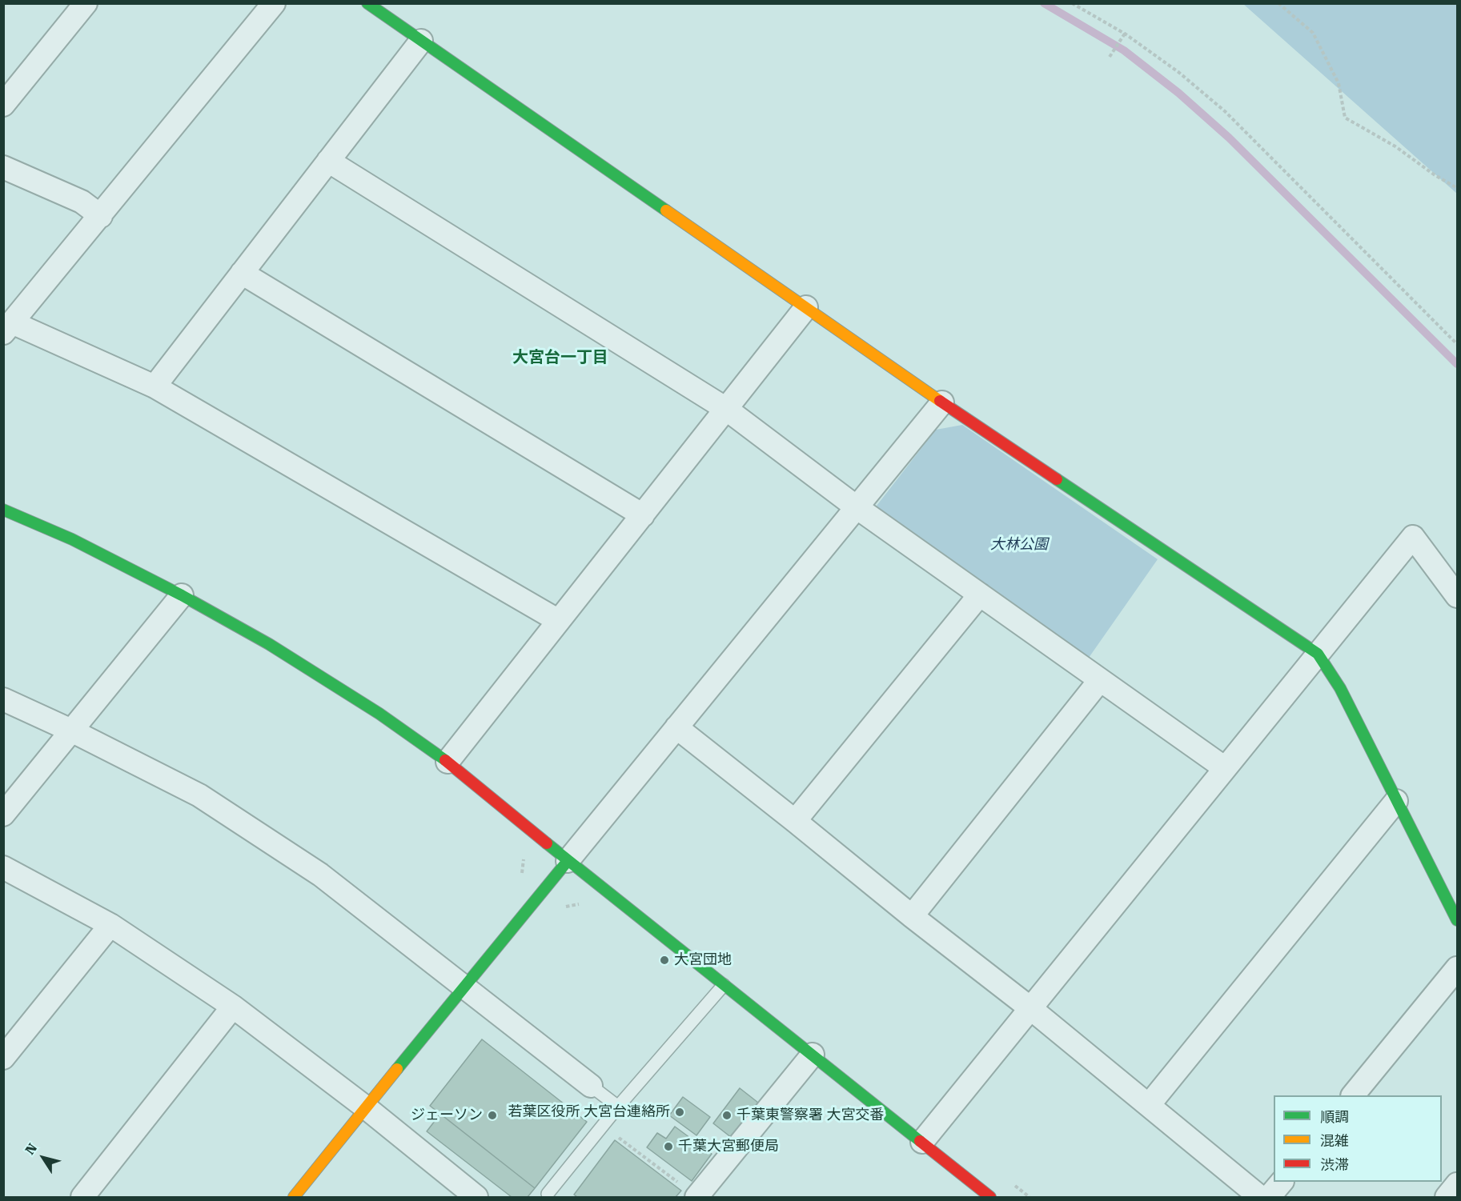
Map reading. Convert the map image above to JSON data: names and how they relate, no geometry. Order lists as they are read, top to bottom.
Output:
{
  "districts": ["大宮台一丁目"],
  "parks": ["大林公園"],
  "places": [
    "大宮団地",
    "若葉区役所 大宮台連絡所",
    "ジェーソン",
    "千葉東警察署 大宮交番",
    "千葉大宮郵便局"
  ],
  "legend": ["順調", "混雑", "渋滞"],
  "north": "top left"
}
